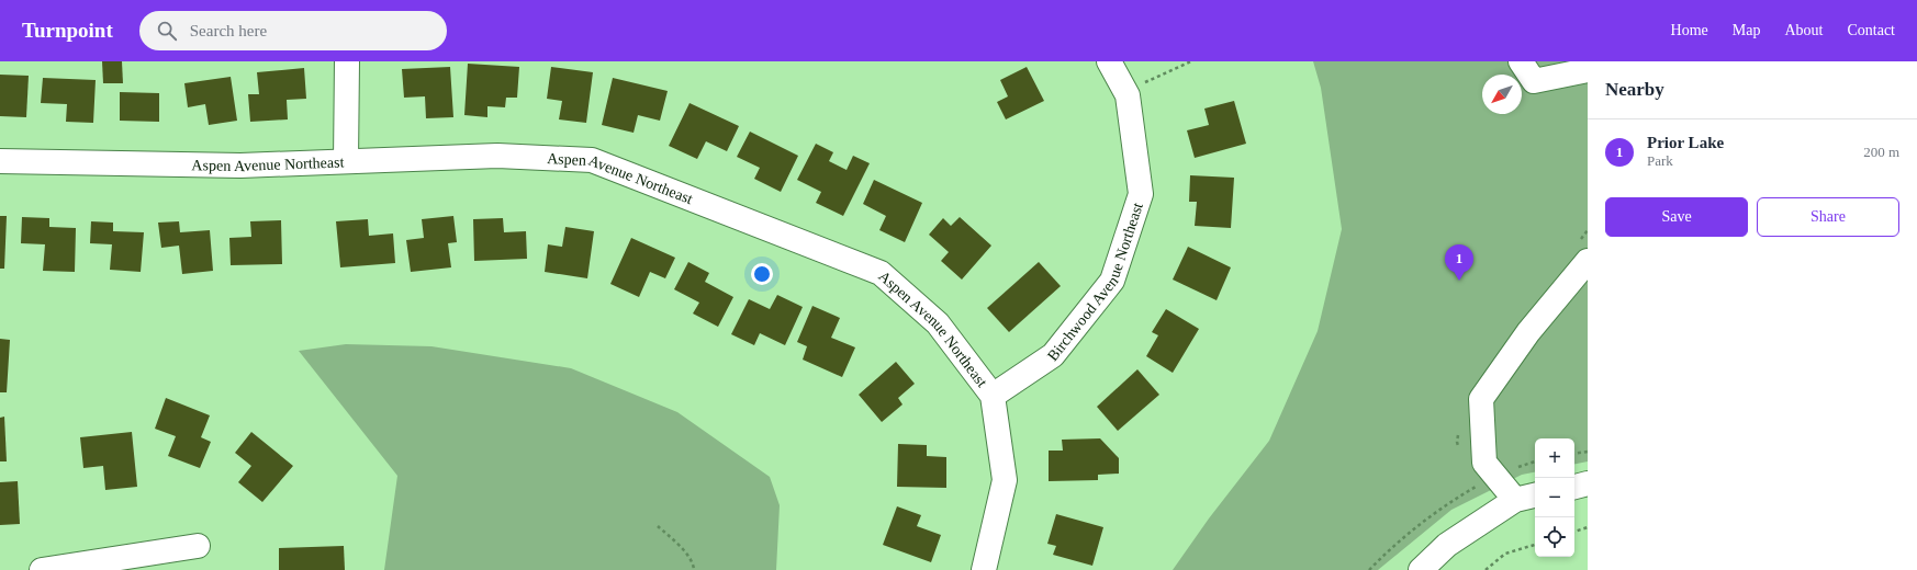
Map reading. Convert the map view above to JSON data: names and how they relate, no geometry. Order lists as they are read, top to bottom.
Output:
{
  "streets": {
    "street": ["Aspen Avenue Northeast", "Birchwood Avenue Northeast"]
  },
  "crossings": [
    ["Aspen Avenue Northeast", "Birchwood Avenue Northeast"]
  ],
  "north": "bottom left",
  "page": {
    "header": "Turnpoint",
    "search": "Search here",
    "nav": [
      "Home",
      "Map",
      "About",
      "Contact"
    ],
    "heading": "Nearby",
    "list": [
      {
        "mark": "1",
        "name": "Prior Lake",
        "note": "Park",
        "value": "200 m"
      }
    ],
    "buttons": ["Save", "Share"],
    "pins": "1",
    "map_buttons": ["+", "−"]
  }
}
